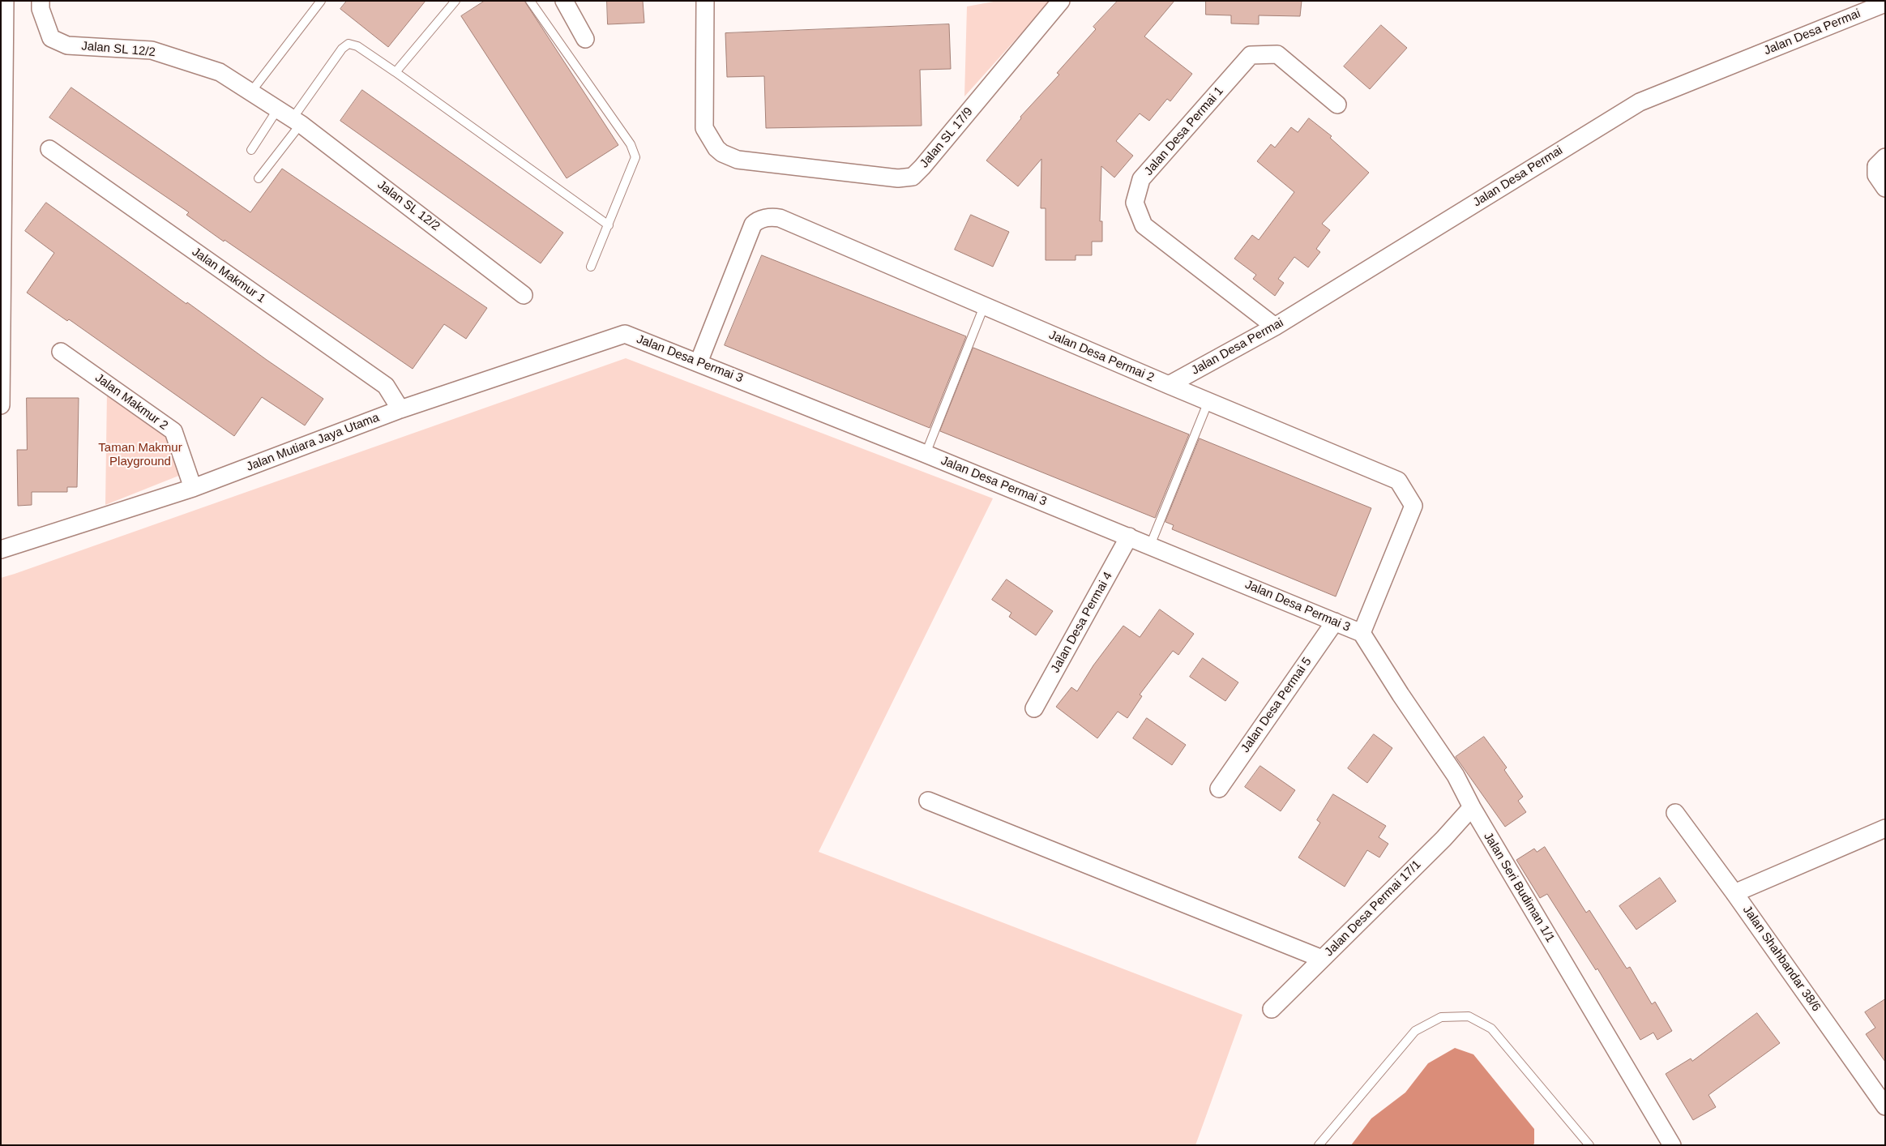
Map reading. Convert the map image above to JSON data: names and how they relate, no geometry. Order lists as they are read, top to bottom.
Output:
{
  "streets": {
    "street": [
      "Jalan Desa Permai",
      "Jalan SL 12/2",
      "Jalan Desa Permai 1",
      "Jalan SL 17/9",
      "Jalan Makmur 1",
      "Jalan Desa Permai 2",
      "Jalan Desa Permai 3",
      "Jalan Makmur 2",
      "Jalan Mutiara Jaya Utama",
      "Jalan Desa Permai 4",
      "Jalan Desa Permai 5",
      "Jalan Seri Budiman 1/1",
      "Jalan Desa Permai 17/1",
      "Jalan Shahbandar 38/6"
    ]
  },
  "crossings": [
    ["Jalan Desa Permai", "Jalan Desa Permai 1"],
    ["Jalan Desa Permai", "Jalan Desa Permai 2"],
    ["Jalan Makmur 1", "Jalan Mutiara Jaya Utama"],
    ["Jalan Desa Permai 2", "Jalan Desa Permai 3"],
    ["Jalan Desa Permai 2", "Jalan Seri Budiman 1/1"],
    ["Jalan Desa Permai 3", "Jalan Mutiara Jaya Utama"],
    ["Jalan Desa Permai 3", "Jalan Desa Permai 4"],
    ["Jalan Desa Permai 3", "Jalan Desa Permai 5"],
    ["Jalan Desa Permai 3", "Jalan Seri Budiman 1/1"],
    ["Jalan Makmur 2", "Jalan Mutiara Jaya Utama"],
    ["Jalan Seri Budiman 1/1", "Jalan Desa Permai 17/1"]
  ],
  "parks": ["Taman Makmur Playground"]
}
